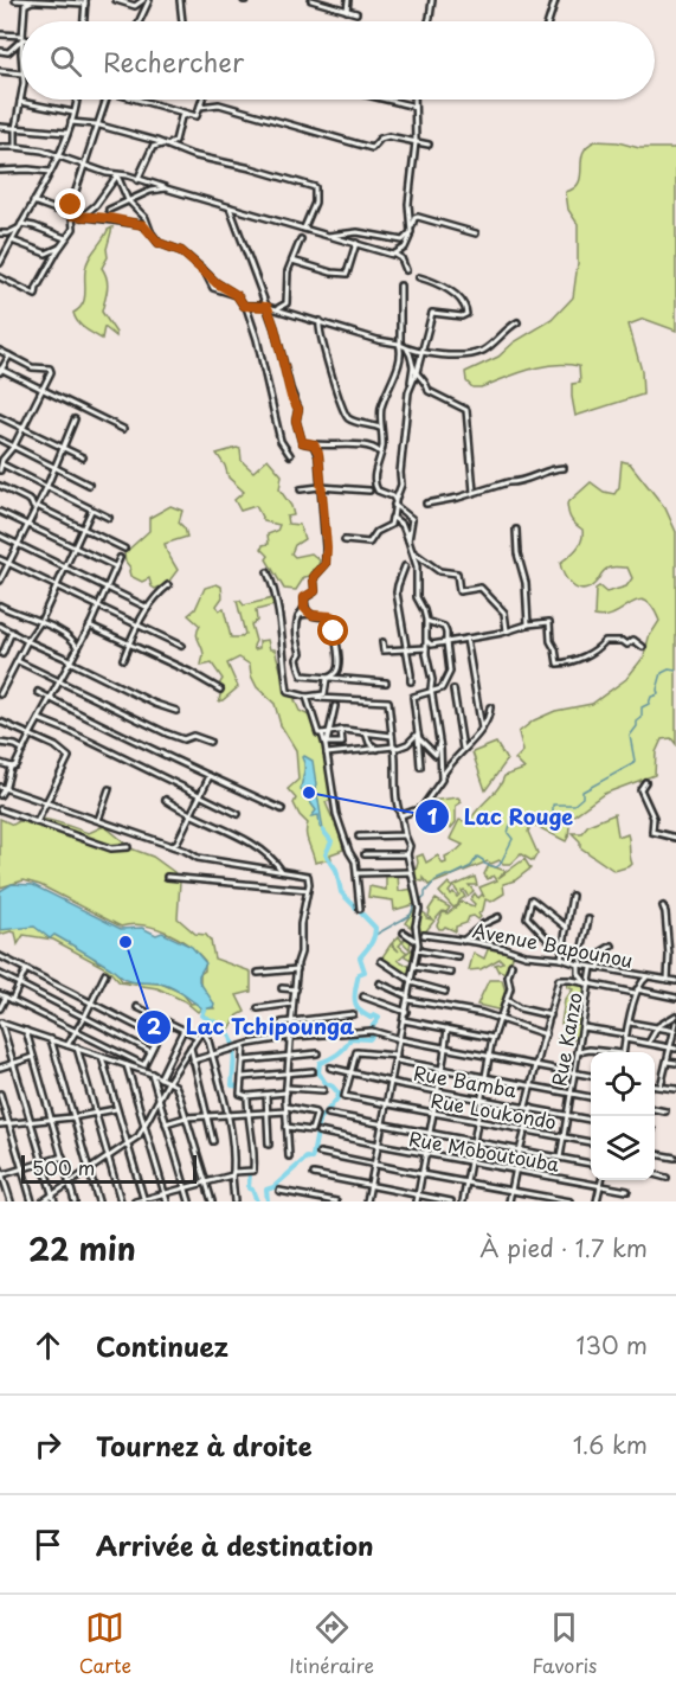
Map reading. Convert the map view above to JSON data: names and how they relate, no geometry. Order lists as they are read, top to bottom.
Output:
{
  "streets": {
    "street": [
      "Avenue Bapounou",
      "Rue Kanzo",
      "Rue Bamba",
      "Rue Loukondo",
      "Rue Moboutouba"
    ]
  },
  "crossings": [
    ["Avenue Bapounou", "Rue Kanzo"],
    ["Rue Kanzo", "Rue Bamba"],
    ["Rue Kanzo", "Rue Loukondo"],
    ["Rue Bamba", "Rue Loukondo"]
  ],
  "places": ["Lac Rouge", "Lac Tchipounga"],
  "scale_bar": "500 m",
  "page": {
    "search": "Rechercher",
    "scale": "500 m",
    "heading": ["22 min", "À pied · 1.7 km"],
    "list": [
      ["Continuez", "130 m"],
      ["Tournez à droite", "1.6 km"],
      "Arrivée à destination"
    ],
    "nav": ["Carte", "Itinéraire", "Favoris"]
  }
}
